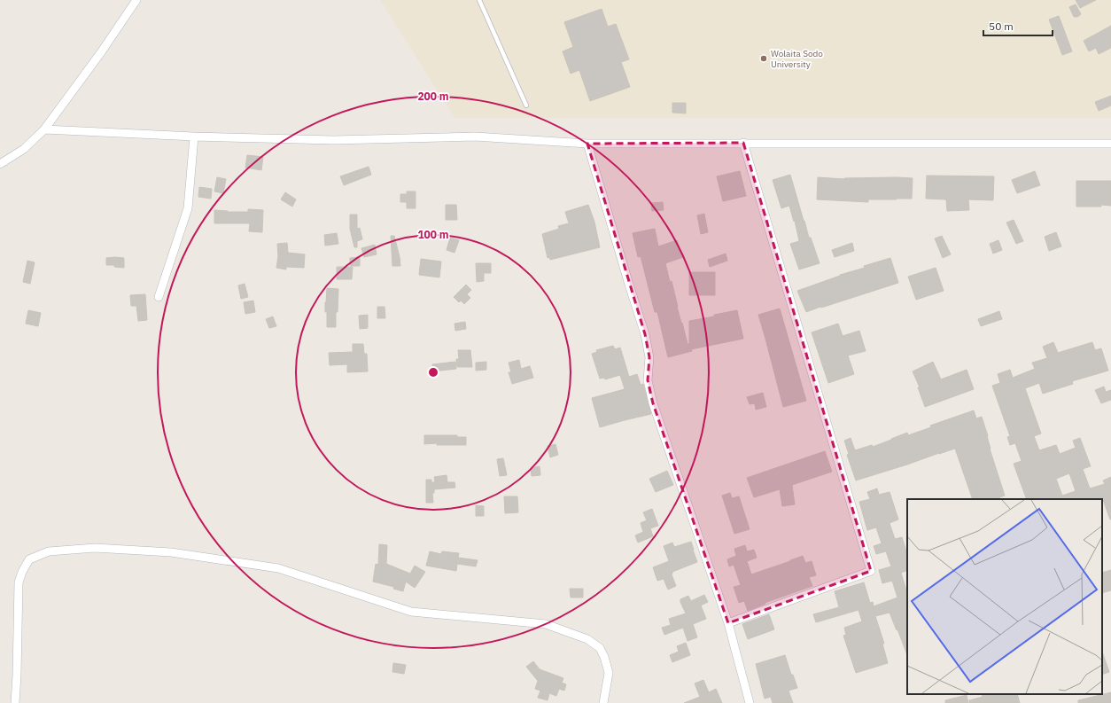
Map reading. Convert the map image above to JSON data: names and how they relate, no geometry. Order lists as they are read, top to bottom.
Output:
{
  "places": ["Wolaita Sodo University"],
  "scale_bar": "50 m",
  "rings": ["200 m", "100 m"]
}
